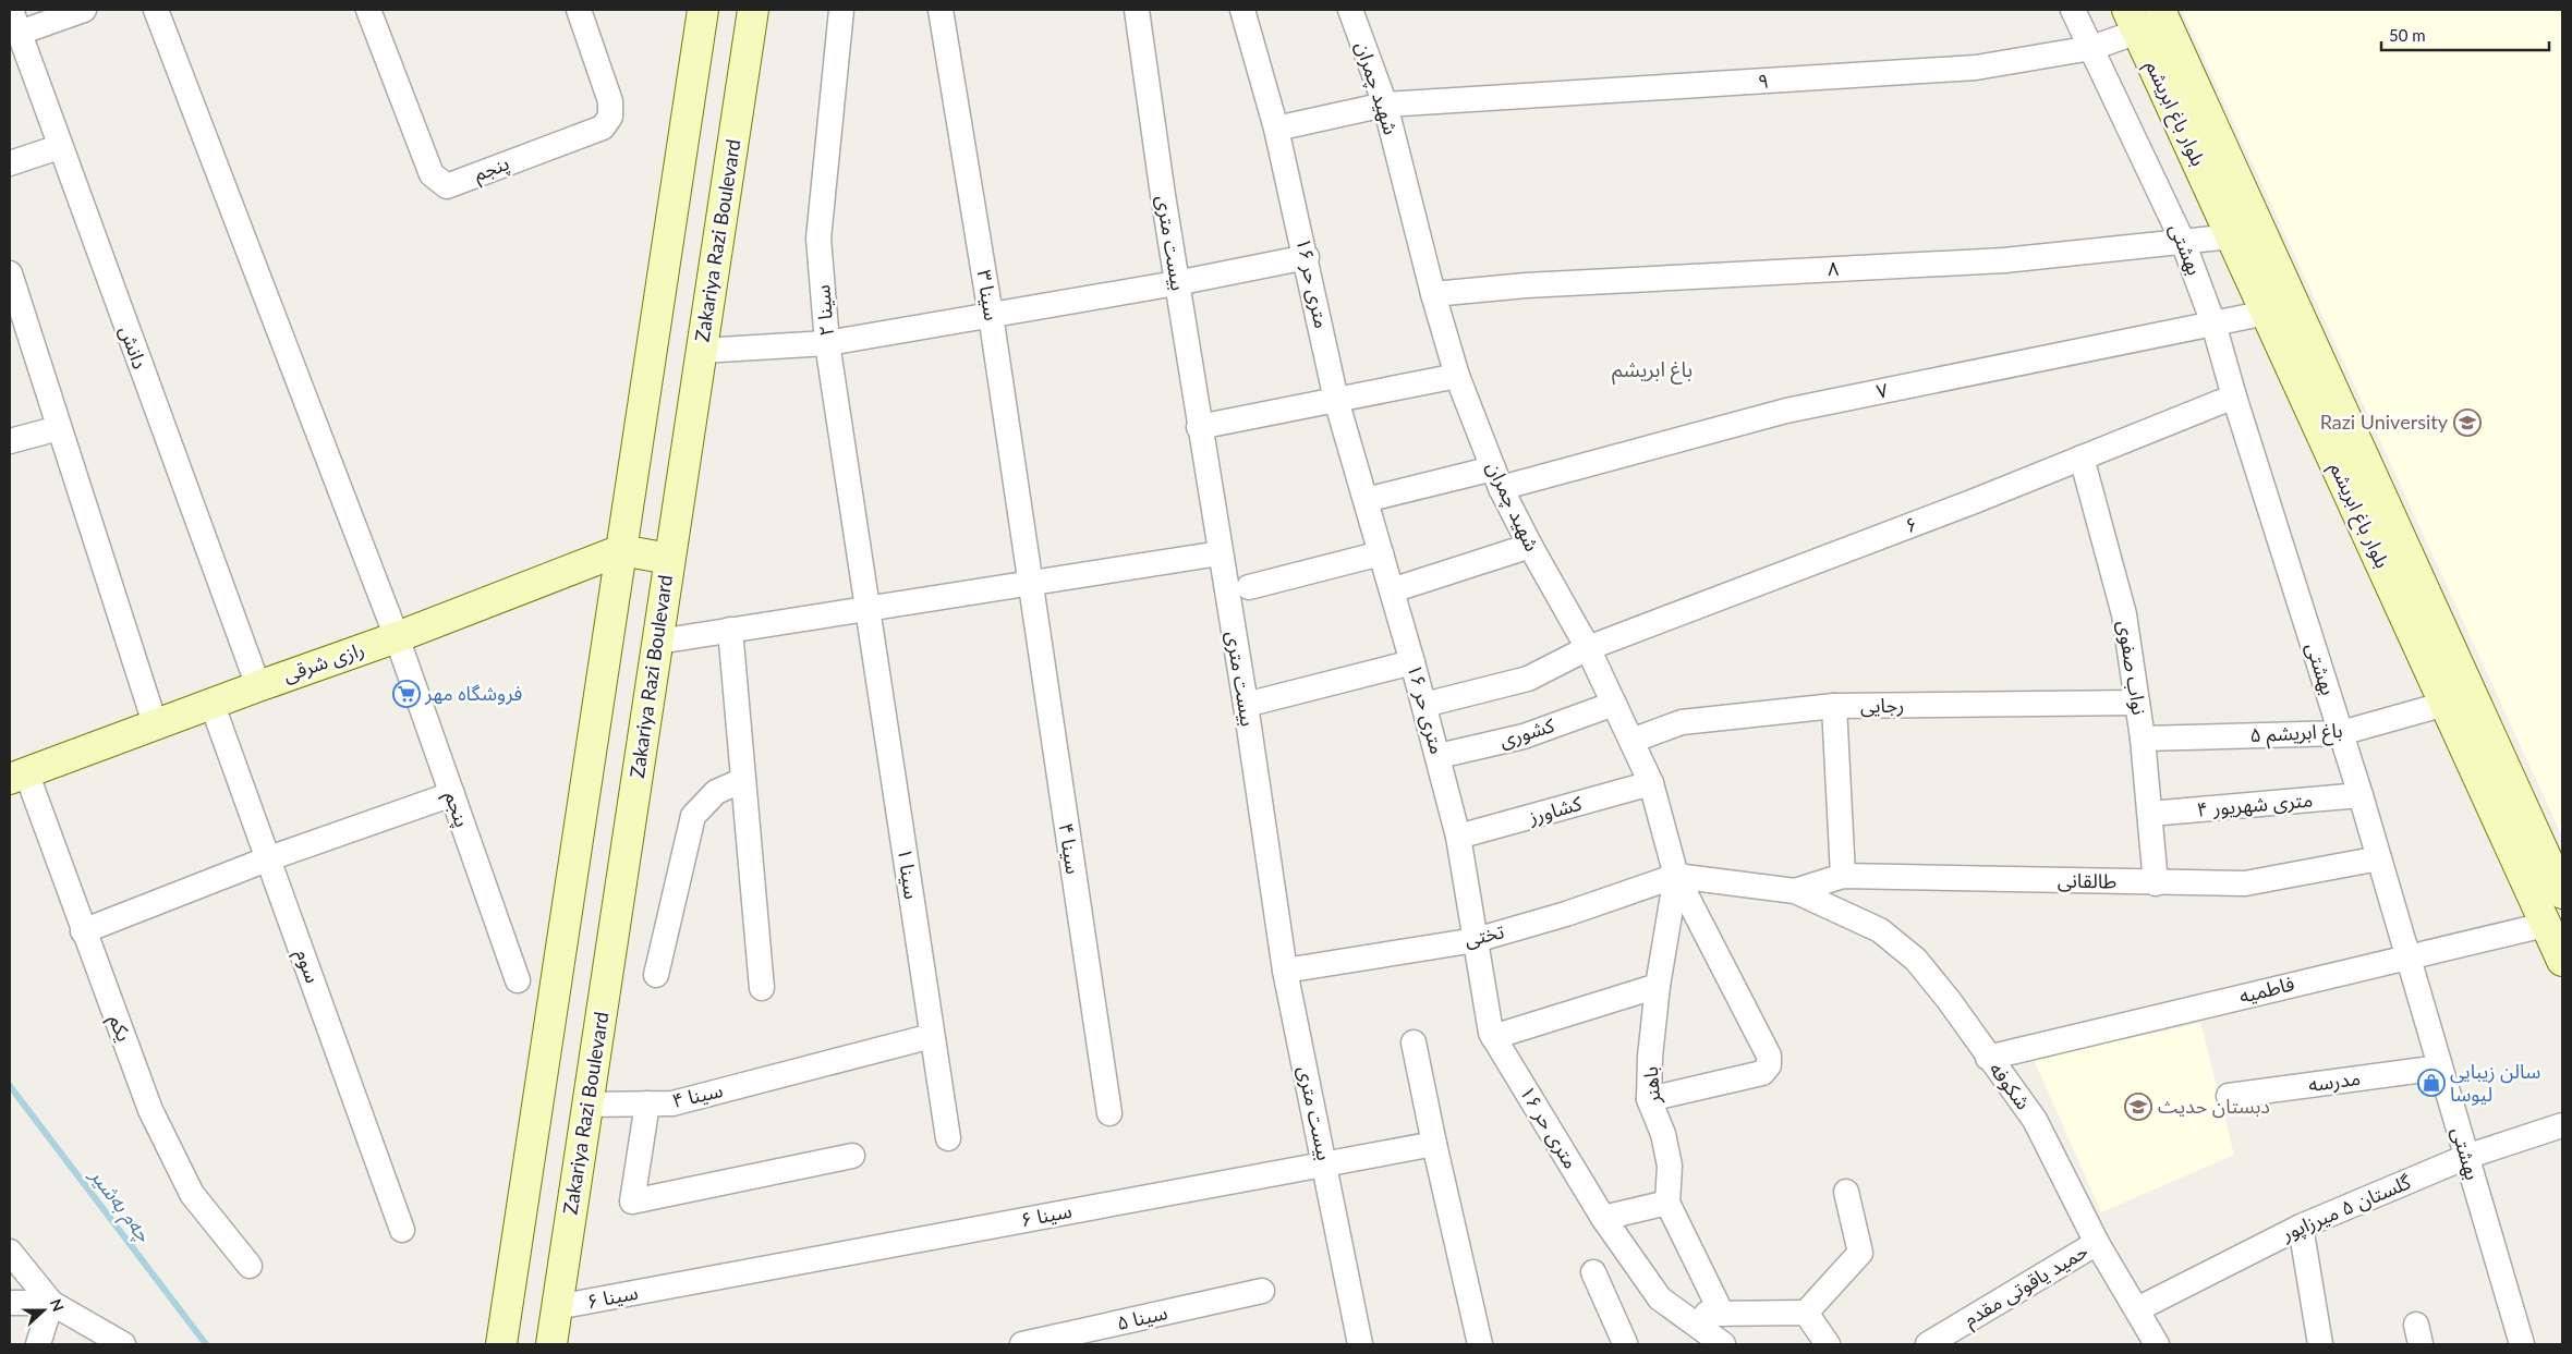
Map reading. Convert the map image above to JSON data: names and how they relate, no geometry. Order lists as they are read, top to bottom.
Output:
{
  "streets": {
    "main road": ["بلوار باغ ابریشم", "Zakariya Razi Boulevard", "رازی شرقی"],
    "street": [
      "۹",
      "شهید چمران",
      "پنجم",
      "بیست متری",
      "بهشتی",
      "۸",
      "۱۶ متری حر",
      "سینا ۳",
      "سینا ۲",
      "دانش",
      "۷",
      "۶",
      "نواب صفوی",
      "رجایی",
      "کشوری",
      "باغ ابریشم ۵",
      "۴ متری شهریور",
      "کشاورز",
      "سینا ۴",
      "۱ سینا",
      "طالقانی",
      "تختی",
      "سوم",
      "فاطمیه",
      "یکم",
      "مدرسه",
      "باهنر",
      "شکوفه",
      "گلستان ۵ میرزاپور",
      "سینا ۶",
      "حمید یاقوتی مقدم",
      "سینا ۵"
    ]
  },
  "crossings": [
    ["۹", "شهید چمران"],
    ["۹", "بلوار باغ ابریشم"],
    ["۹", "بهشتی"],
    ["۹", "۱۶ متری حر"],
    ["شهید چمران", "۸"],
    ["شهید چمران", "۷"],
    ["شهید چمران", "۶"],
    ["شهید چمران", "رجایی"],
    ["شهید چمران", "کشوری"],
    ["شهید چمران", "کشاورز"],
    ["شهید چمران", "تختی"],
    ["شهید چمران", "باهنر"],
    ["بلوار باغ ابریشم", "۸"],
    ["بلوار باغ ابریشم", "۷"],
    ["بلوار باغ ابریشم", "باغ ابریشم ۵"],
    ["بلوار باغ ابریشم", "فاطمیه"],
    ["پنجم", "رازی شرقی"],
    ["Zakariya Razi Boulevard", "سینا ۴"],
    ["Zakariya Razi Boulevard", "سینا ۶"],
    ["بیست متری", "تختی"],
    ["بیست متری", "سینا ۶"],
    ["بهشتی", "۸"],
    ["بهشتی", "۷"],
    ["بهشتی", "۶"],
    ["بهشتی", "باغ ابریشم ۵"],
    ["بهشتی", "۴ متری شهریور"],
    ["بهشتی", "طالقانی"],
    ["بهشتی", "فاطمیه"],
    ["بهشتی", "مدرسه"],
    ["بهشتی", "گلستان ۵ میرزاپور"],
    ["۱۶ متری حر", "۷"],
    ["۱۶ متری حر", "۶"],
    ["۱۶ متری حر", "کشوری"],
    ["۱۶ متری حر", "کشاورز"],
    ["۱۶ متری حر", "تختی"],
    ["سینا ۳", "سینا ۴"],
    ["سینا ۲", "۱ سینا"],
    ["دانش", "رازی شرقی"],
    ["۶", "نواب صفوی"],
    ["رازی شرقی", "سوم"],
    ["رازی شرقی", "یکم"],
    ["نواب صفوی", "رجایی"],
    ["نواب صفوی", "باغ ابریشم ۵"],
    ["نواب صفوی", "۴ متری شهریور"],
    ["نواب صفوی", "طالقانی"],
    ["سینا ۴", "۱ سینا"],
    ["طالقانی", "شکوفه"],
    ["تختی", "باهنر"],
    ["فاطمیه", "شکوفه"],
    ["شکوفه", "گلستان ۵ میرزاپور"],
    ["شکوفه", "حمید یاقوتی مقدم"]
  ],
  "districts": ["باغ ابریشم"],
  "water": ["چەم بەشیر"],
  "places": {
    "school or university": ["Razi University", "دبستان حدیث"],
    "supermarket": ["فروشگاه مهر"],
    "shop": ["سالن زیبایی لیوسا"]
  },
  "scale_bar": "50 m",
  "north": "right"
}
